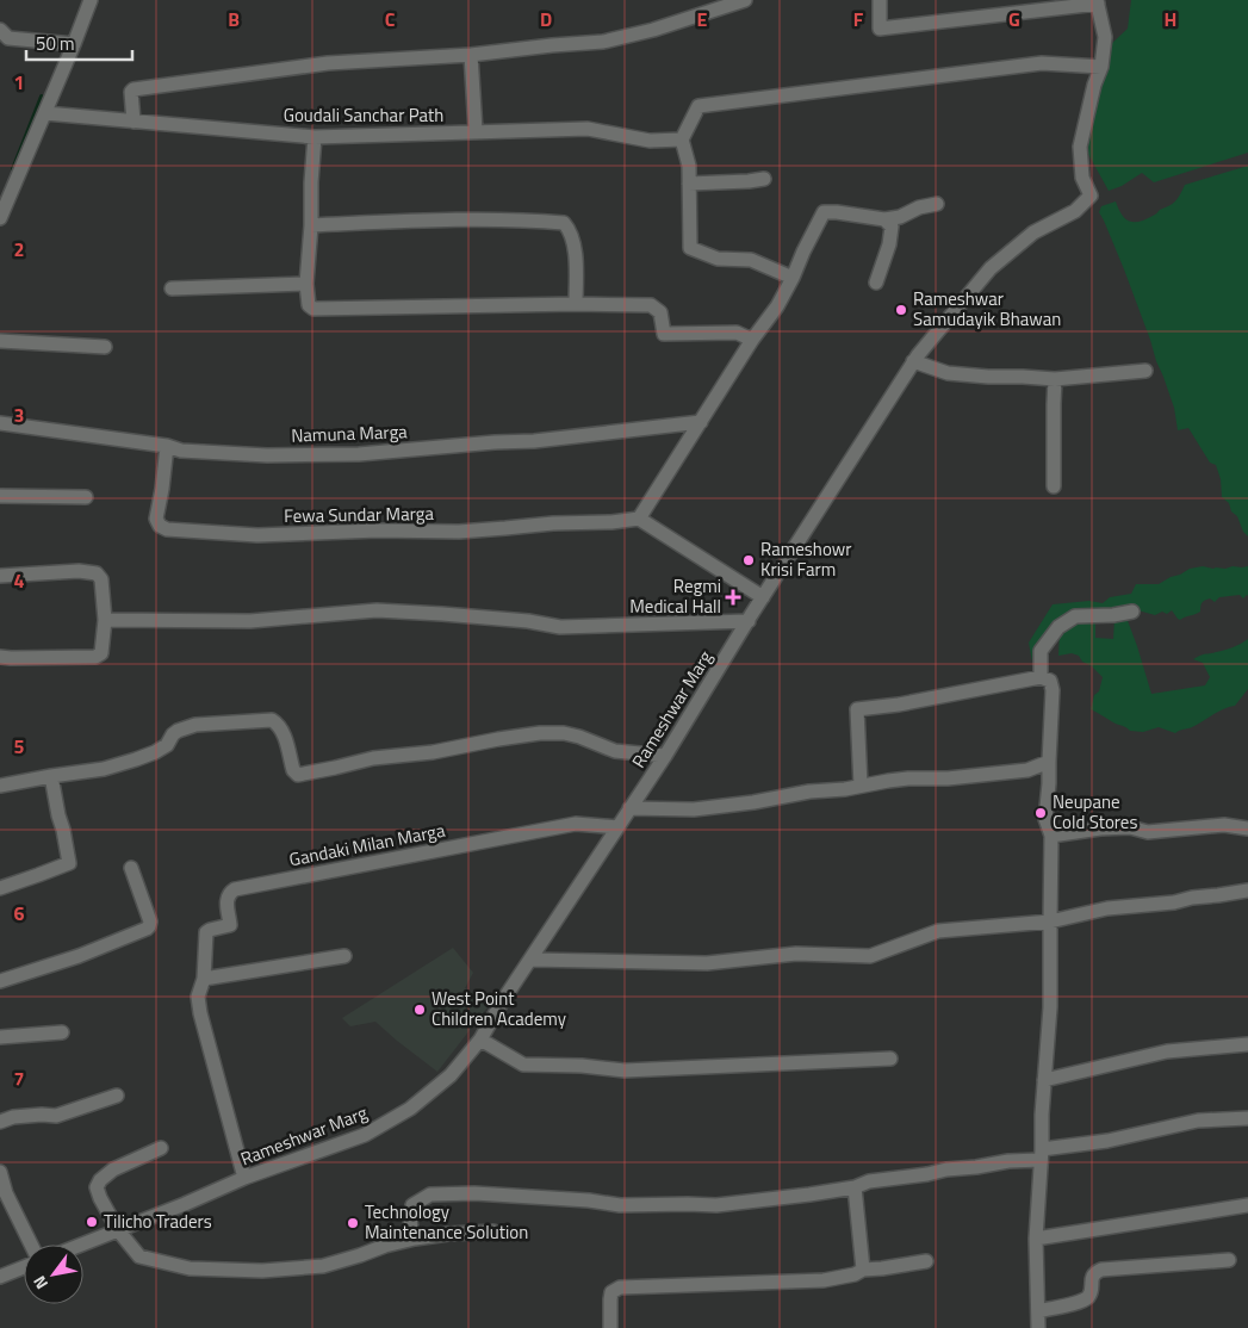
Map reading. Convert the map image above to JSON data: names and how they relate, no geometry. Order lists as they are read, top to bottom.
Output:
{
  "streets": {
    "street": [
      "Goudali Sanchar Path",
      "Namuna Marga",
      "Fewa Sundar Marga",
      "Rameshwar Marg",
      "Gandaki Milan Marga"
    ]
  },
  "crossings": [
    ["Namuna Marga", "Fewa Sundar Marga"],
    ["Rameshwar Marg", "Gandaki Milan Marga"]
  ],
  "places": {
    "other": [
      "Rameshwar Samudayik Bhawan",
      "Rameshowr Krisi Farm",
      "Neupane Cold Stores",
      "West Point Children Academy",
      "Tilicho Traders",
      "Technology Maintenance Solution"
    ],
    "health": ["Regmi Medical Hall"]
  },
  "scale_bar": "50 m",
  "north": "bottom left",
  "grid": {
    "columns": [
      "B",
      "C",
      "D",
      "E",
      "F",
      "G",
      "H"
    ],
    "rows": [
      "1",
      "2",
      "3",
      "4",
      "5",
      "6",
      "7"
    ]
  }
}
